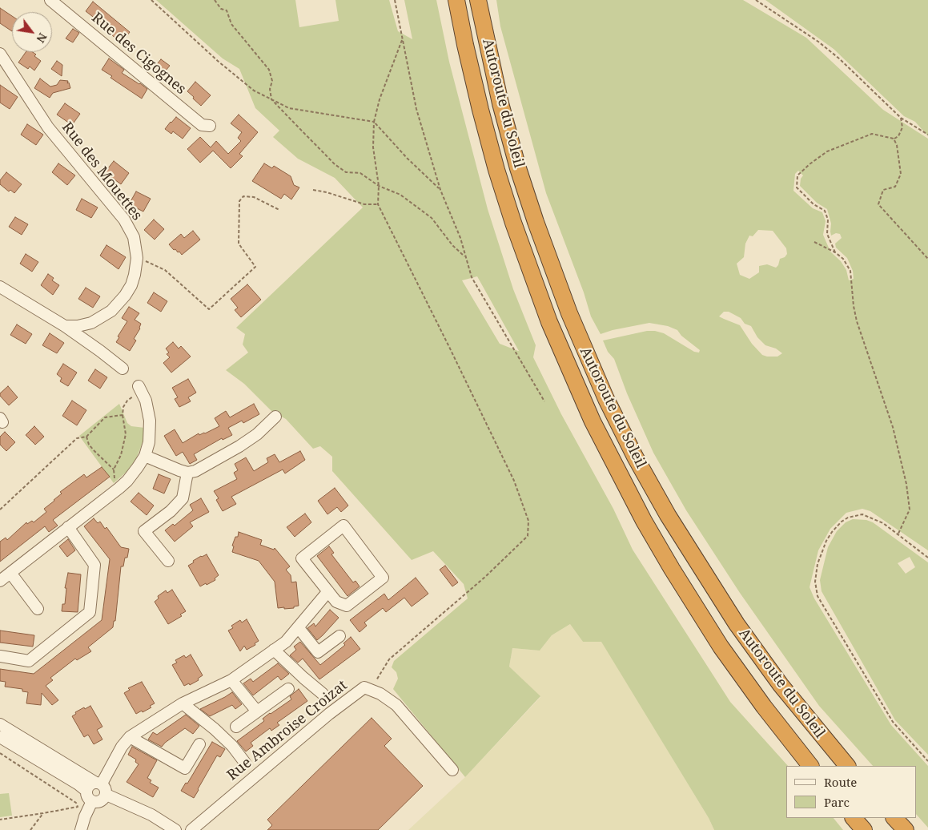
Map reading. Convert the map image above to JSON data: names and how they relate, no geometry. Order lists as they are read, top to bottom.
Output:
{
  "streets": {
    "highway": ["Autoroute du Soleil"],
    "street": ["Rue des Cigognes", "Rue des Mouettes", "Rue Ambroise Croizat"]
  },
  "legend": ["Route", "Parc"],
  "north": "bottom right"
}
